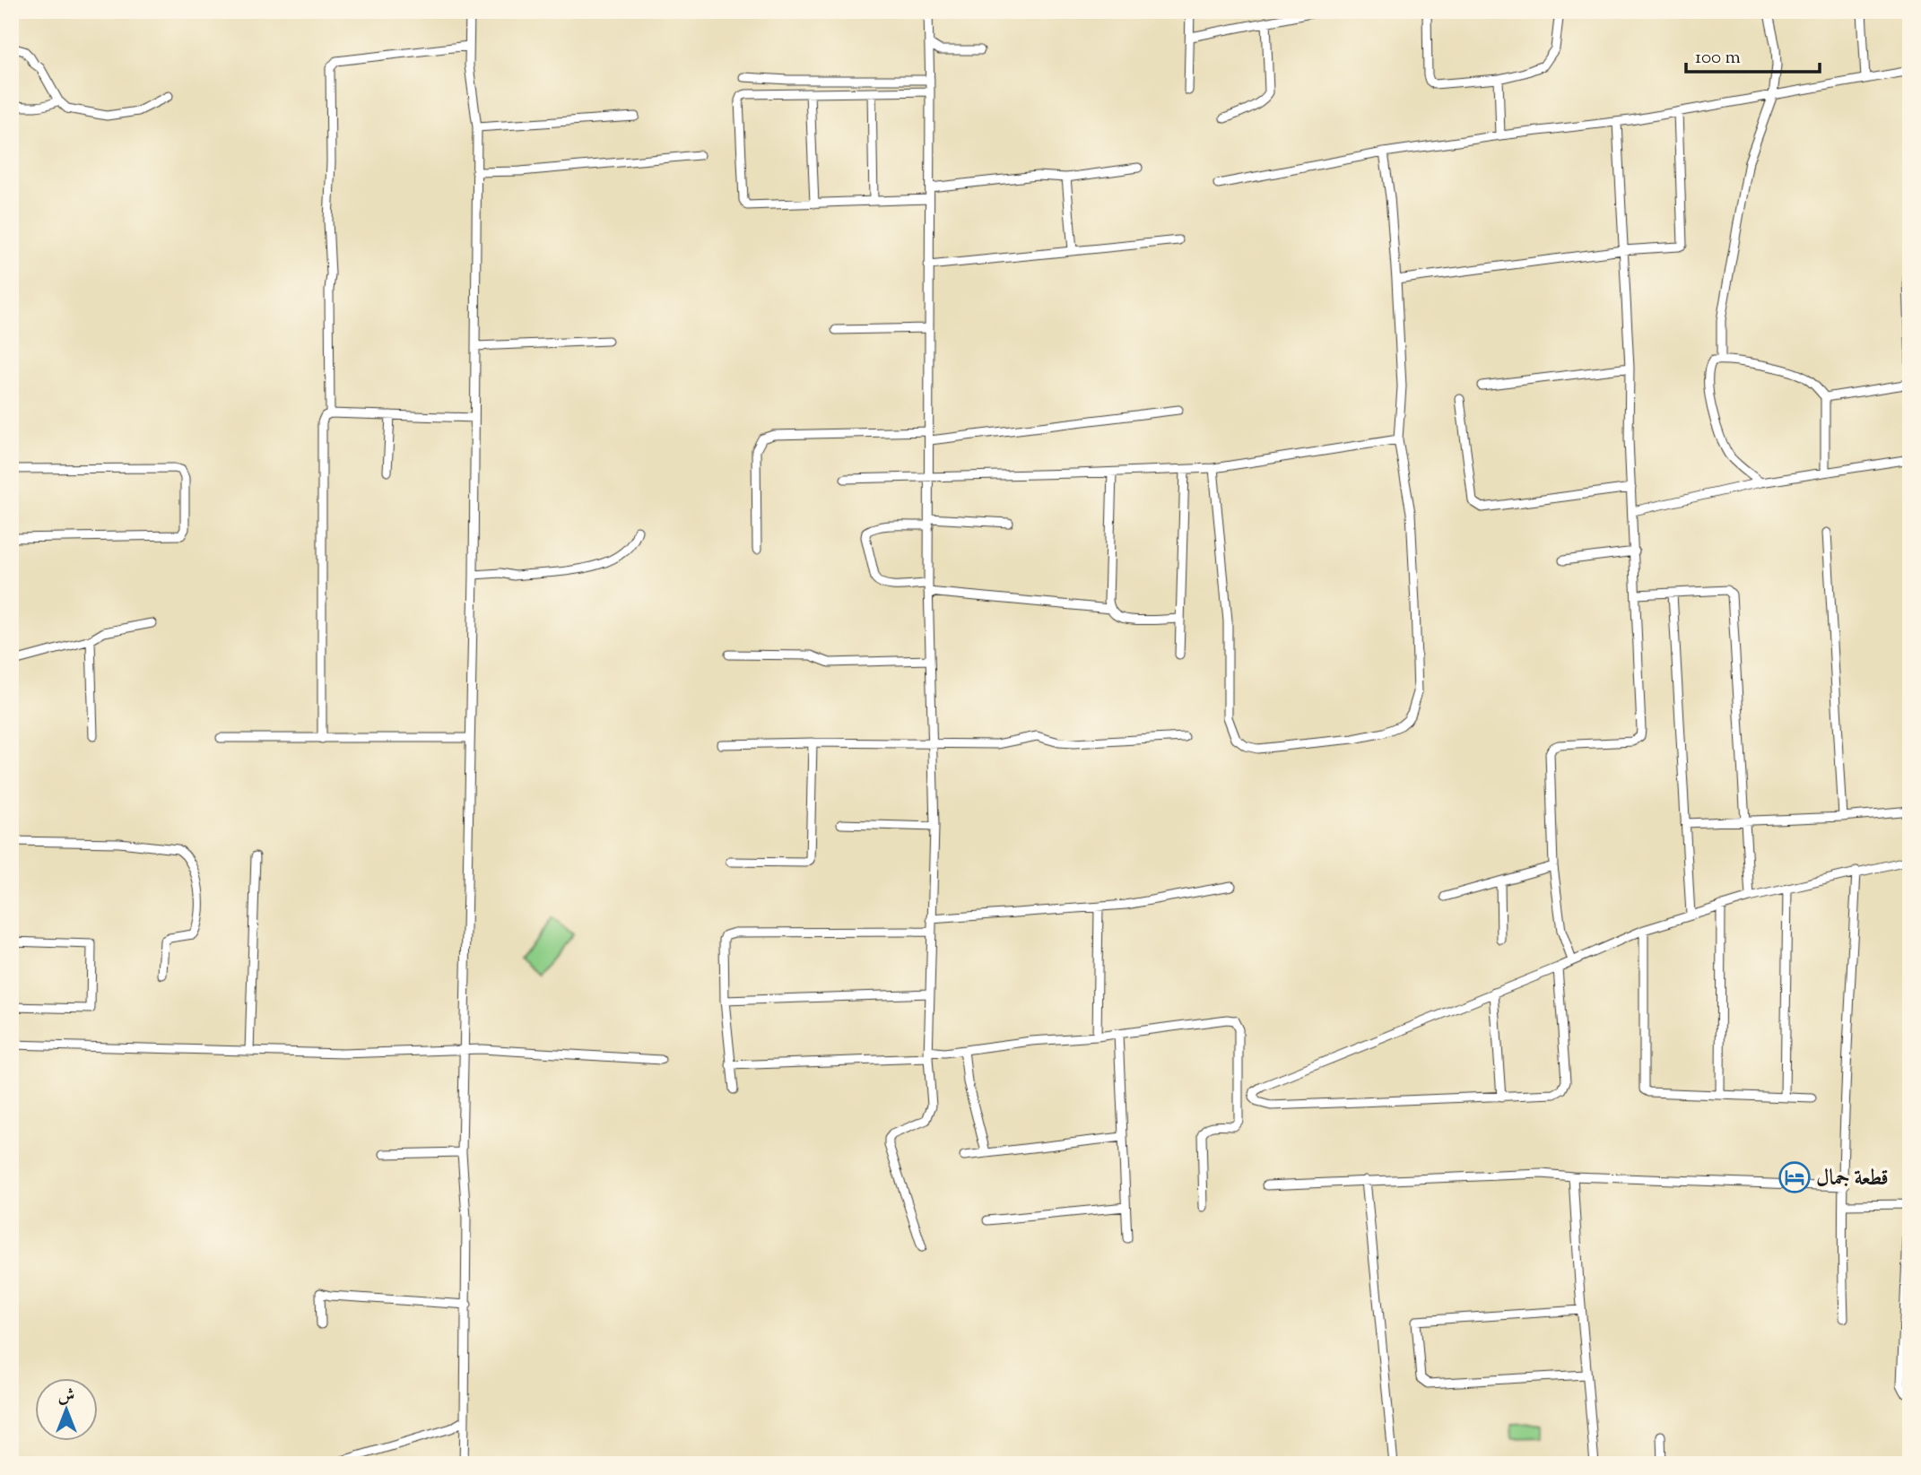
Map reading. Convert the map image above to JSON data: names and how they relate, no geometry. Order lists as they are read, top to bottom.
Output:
{
  "places": {
    "hotel": ["قطعة جمال"]
  },
  "scale_bar": "100 m",
  "north": "top"
}
